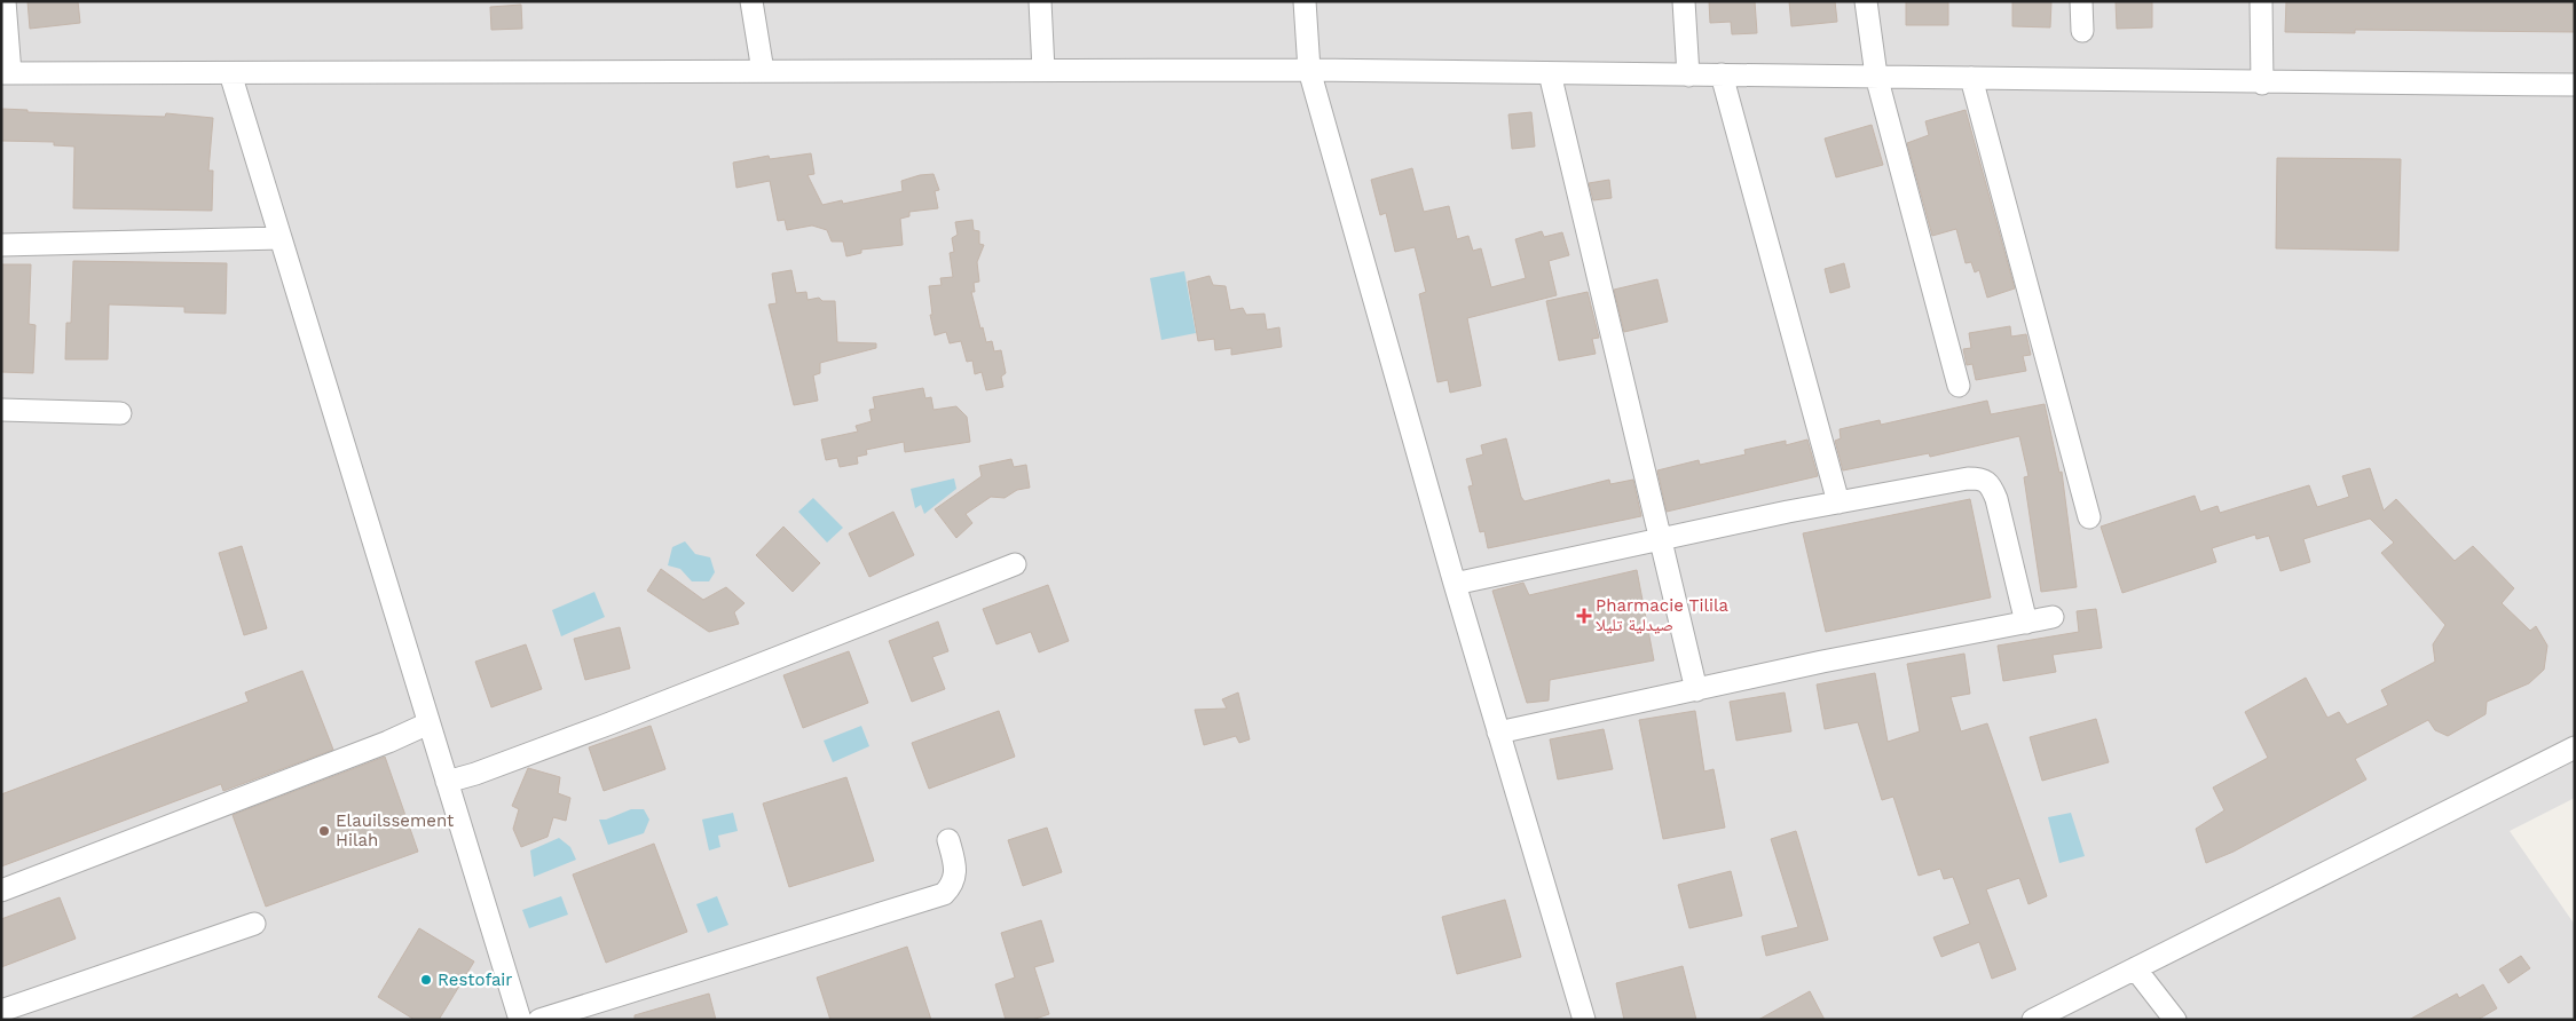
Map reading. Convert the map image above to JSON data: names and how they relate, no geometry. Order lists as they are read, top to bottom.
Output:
{
  "places": {
    "health": ["Pharmacie Tilila صيدلية تليلا"],
    "other": ["Elauilssement Hilah", "Restofair"]
  }
}
